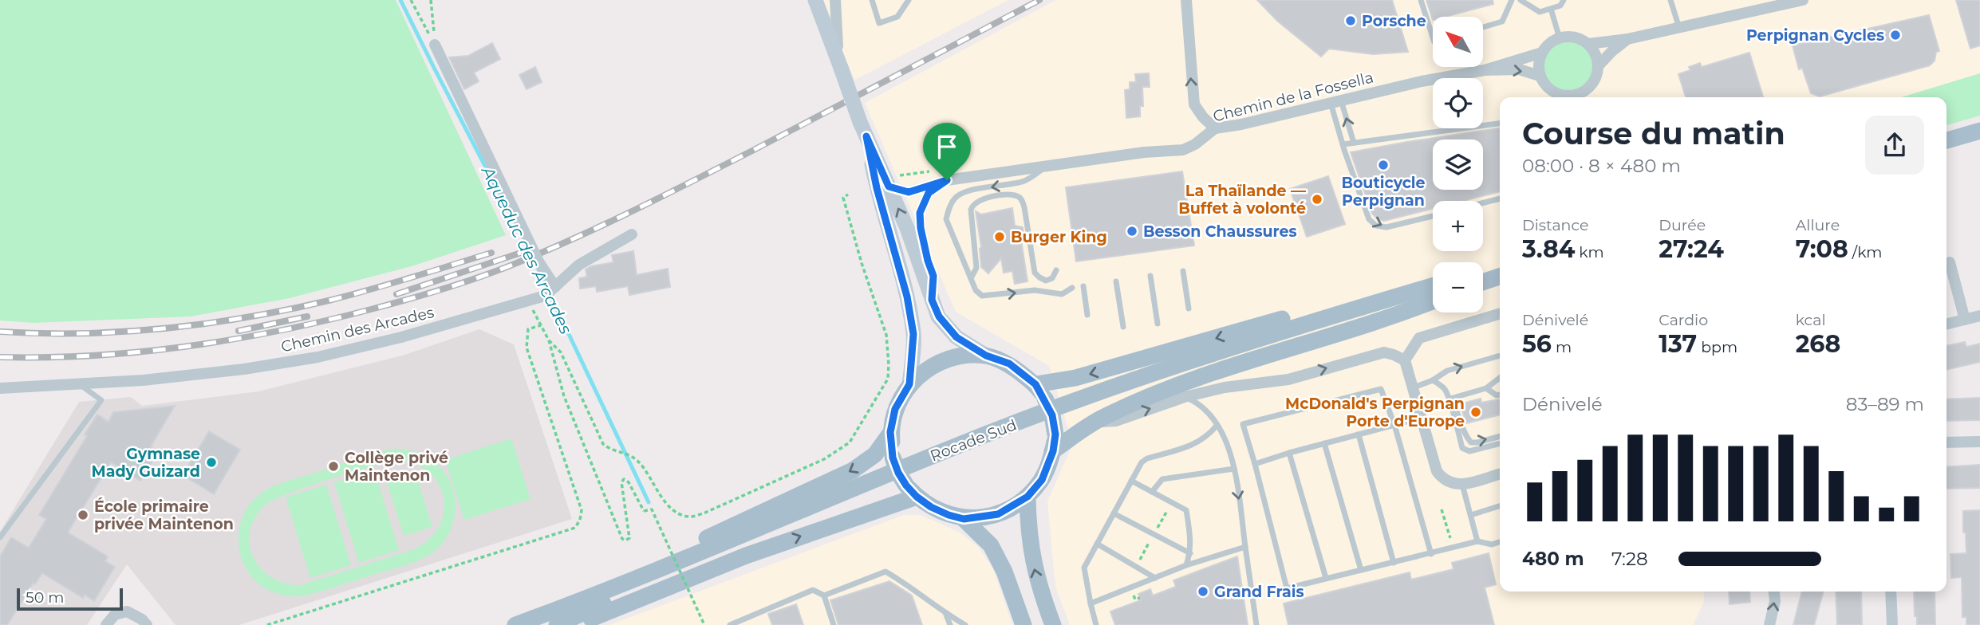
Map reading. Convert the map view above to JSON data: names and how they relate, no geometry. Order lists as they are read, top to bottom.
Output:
{
  "streets": {
    "main road": ["Rocade Sud"],
    "street": ["Chemin de la Fossella", "Chemin des Arcades"]
  },
  "water": ["Aqueduc des Arcades"],
  "places": [
    "Porsche",
    "Perpignan Cycles",
    "Bouticycle Perpignan",
    "La Thaïlande — Buffet à volonté",
    "Besson Chaussures",
    "Burger King",
    "McDonald's Perpignan Porte d'Europe",
    "Gymnase Mady Guizard",
    "Collège privé Maintenon",
    "École primaire privée Maintenon",
    "Grand Frais"
  ],
  "scale_bar": "50 m",
  "north": "top left",
  "page": {
    "map_buttons": ["+", "−"],
    "heading": ["Course du matin", "08:00 · 8 × 480 m"],
    "stats": [
      ["Distance", "3.84 km"],
      ["Durée", "27:24"],
      ["Allure", "7:08 /km"],
      ["Dénivelé", "56 m"],
      ["Cardio", "137 bpm"],
      ["kcal", "268"]
    ],
    "chart": ["Dénivelé", "83–89 m"],
    "list": [
      {
        "name": "480 m",
        "note": "7:28"
      }
    ],
    "scale": "50 m"
  }
}
